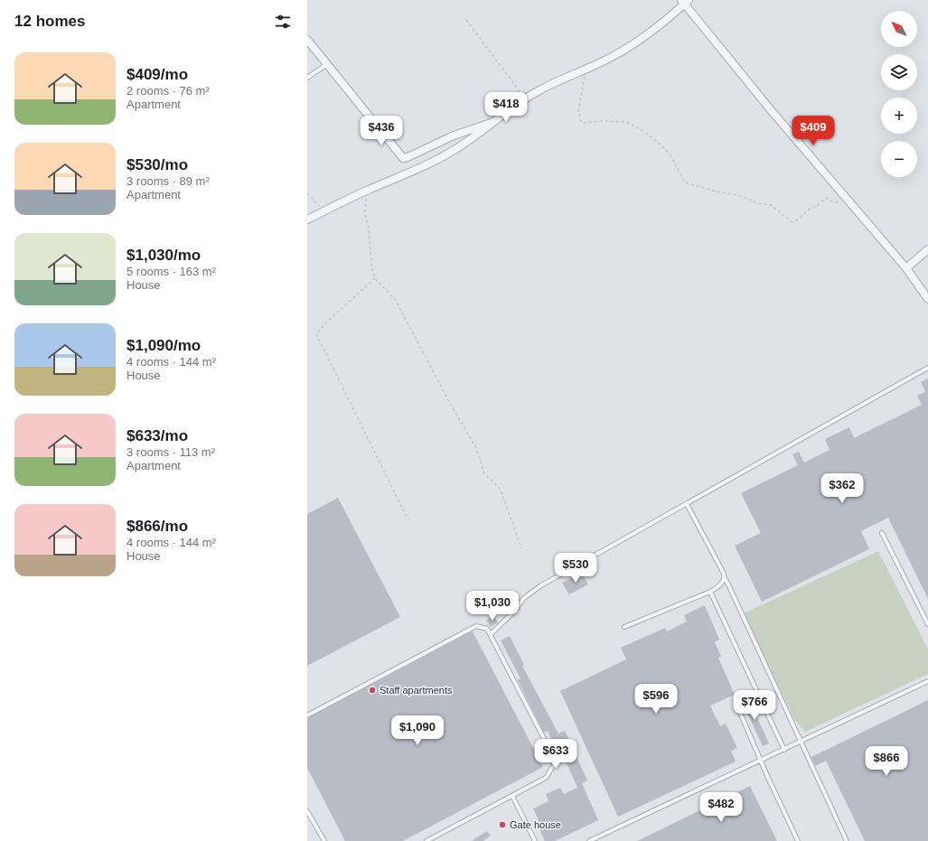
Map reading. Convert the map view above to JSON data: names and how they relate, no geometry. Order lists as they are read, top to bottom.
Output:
{
  "places": ["Staff apartments", "Gate house"],
  "north": "top left",
  "page": {
    "heading": "12 homes",
    "map_buttons": ["+", "−"],
    "list": [
      {
        "name": "$409/mo",
        "note": "2 rooms · 76 m² · Apartment"
      },
      {
        "name": "$530/mo",
        "note": "3 rooms · 89 m² · Apartment"
      },
      {
        "name": "$1,030/mo",
        "note": "5 rooms · 163 m² · House"
      },
      {
        "name": "$1,090/mo",
        "note": "4 rooms · 144 m² · House"
      },
      {
        "name": "$633/mo",
        "note": "3 rooms · 113 m² · Apartment"
      },
      {
        "name": "$866/mo",
        "note": "4 rooms · 144 m² · House"
      }
    ],
    "price": [
      "$418",
      "$436",
      "$409",
      "$362",
      "$530",
      "$1,030",
      "$596",
      "$766",
      "$1,090",
      "$633",
      "$866",
      "$482"
    ]
  }
}
